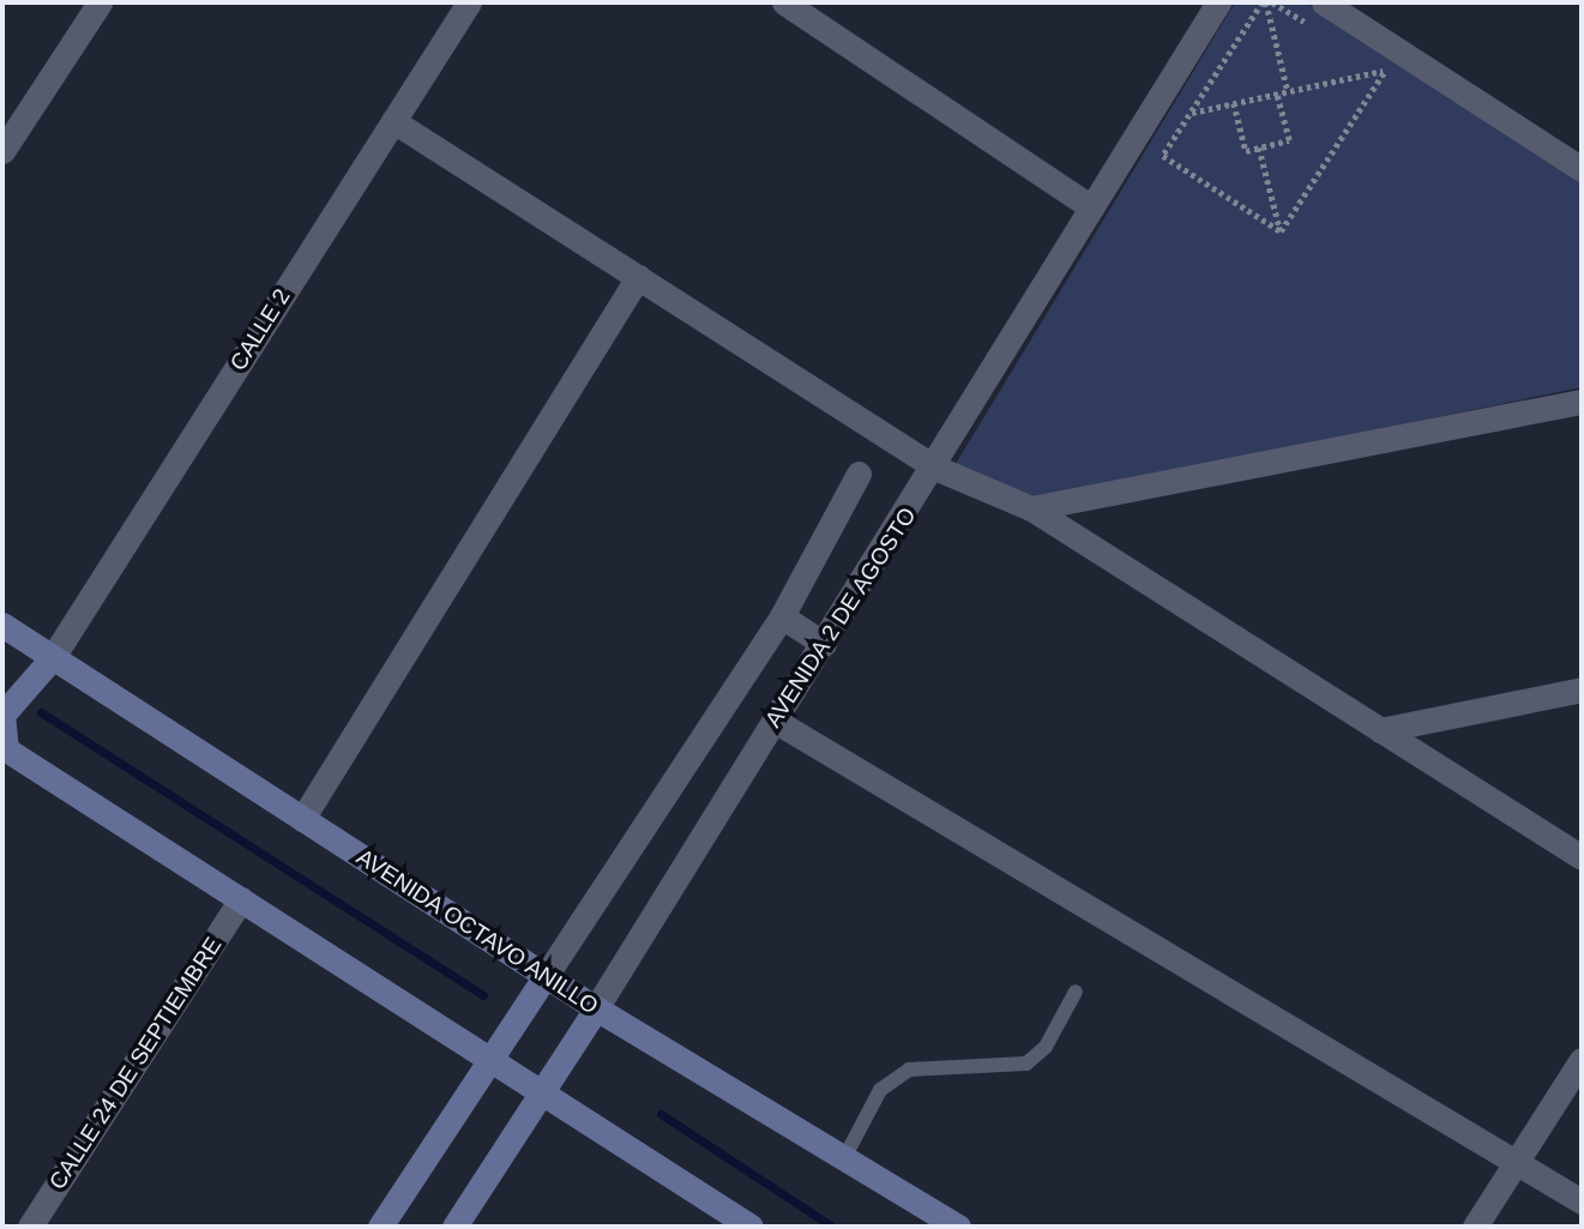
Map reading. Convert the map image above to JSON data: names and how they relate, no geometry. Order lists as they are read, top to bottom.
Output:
{
  "streets": {
    "main road": ["AVENIDA 2 DE AGOSTO", "AVENIDA OCTAVO ANILLO"],
    "street": ["CALLE 2", "CALLE 24 DE SEPTIEMBRE"]
  },
  "crossings": [
    ["CALLE 2", "AVENIDA OCTAVO ANILLO"],
    ["AVENIDA 2 DE AGOSTO", "AVENIDA OCTAVO ANILLO"]
  ]
}
